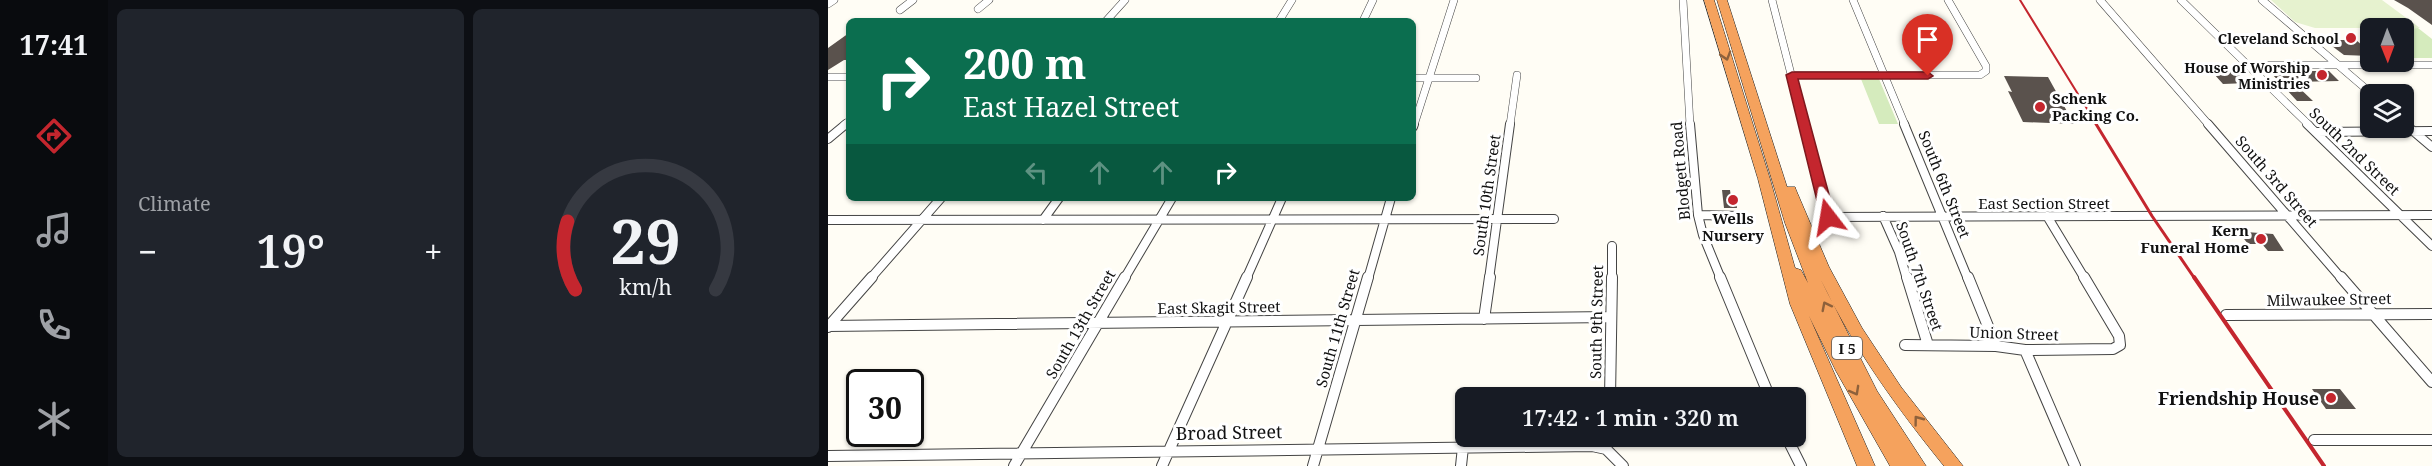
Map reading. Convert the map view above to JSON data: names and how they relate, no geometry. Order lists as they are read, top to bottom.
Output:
{
  "streets": {
    "highway": ["I 5"],
    "street": [
      "South 2nd Street",
      "Blodgett Road",
      "South 3rd Street",
      "South 6th Street",
      "South 10th Street",
      "East Section Street",
      "South 7th Street",
      "Milwaukee Street",
      "East Skagit Street",
      "South 9th Street",
      "South 13th Street",
      "South 11th Street",
      "Union Street",
      "Broad Street"
    ]
  },
  "crossings": [
    ["South 2nd Street", "East Section Street"],
    ["South 3rd Street", "East Section Street"],
    ["South 3rd Street", "Milwaukee Street"],
    ["South 6th Street", "East Section Street"],
    ["South 6th Street", "Union Street"],
    ["South 10th Street", "East Skagit Street"],
    ["East Section Street", "South 7th Street"],
    ["East Section Street", "Union Street"],
    ["South 7th Street", "Union Street"],
    ["East Skagit Street", "South 9th Street"],
    ["East Skagit Street", "South 13th Street"],
    ["East Skagit Street", "South 11th Street"],
    ["South 13th Street", "Broad Street"],
    ["South 11th Street", "Broad Street"]
  ],
  "places": [
    "Cleveland School",
    "House of Worship Ministries",
    "Schenk Packing Co.",
    "Wells Nursery",
    "Kern Funeral Home",
    "Friendship House"
  ],
  "north": "bottom",
  "page": {
    "tabs": "17:41",
    "tile": "Climate",
    "turn": ["200 m", "East Hazel Street"],
    "heat": ["−", "19°", "+"],
    "limit": "30",
    "trip": "17:42 · 1 min · 320 m",
    "gauge": ["29", "km/h"]
  }
}
